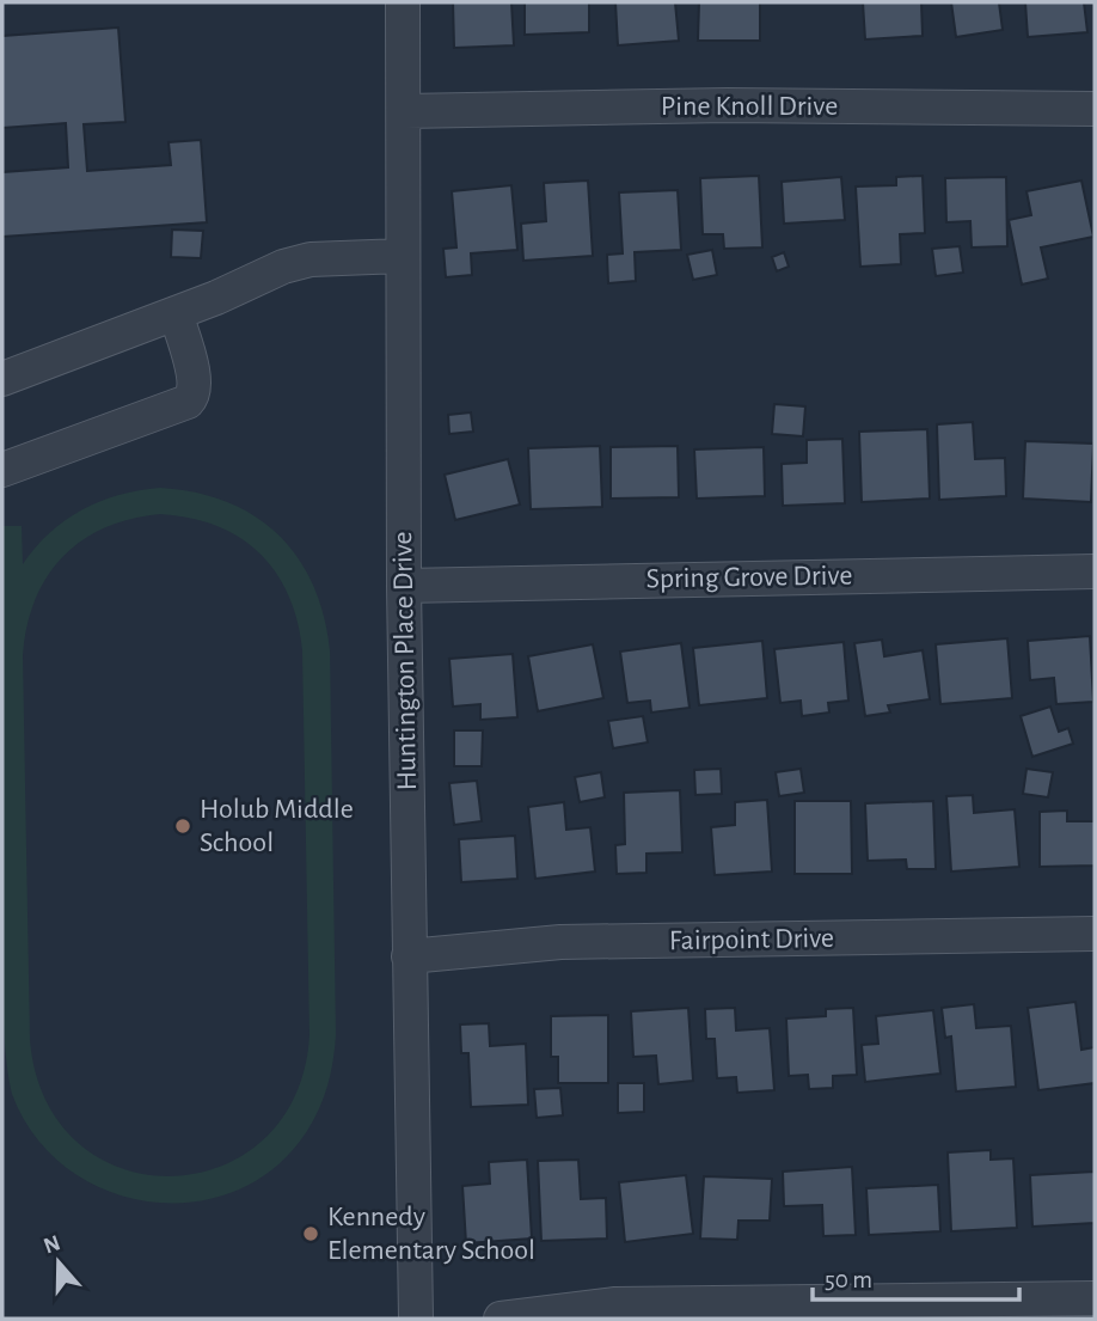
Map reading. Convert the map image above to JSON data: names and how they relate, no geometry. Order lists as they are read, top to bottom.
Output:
{
  "streets": {
    "street": [
      "Pine Knoll Drive",
      "Spring Grove Drive",
      "Huntington Place Drive",
      "Fairpoint Drive"
    ]
  },
  "crossings": [
    ["Pine Knoll Drive", "Huntington Place Drive"],
    ["Spring Grove Drive", "Huntington Place Drive"],
    ["Huntington Place Drive", "Fairpoint Drive"]
  ],
  "places": ["Holub Middle School", "Kennedy Elementary School"],
  "scale_bar": "50 m",
  "north": "top"
}
